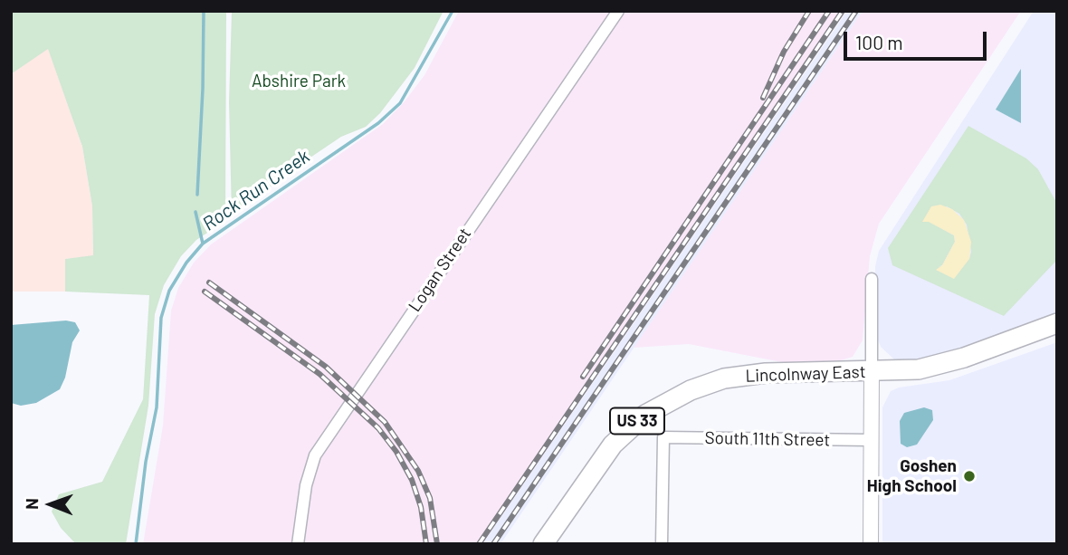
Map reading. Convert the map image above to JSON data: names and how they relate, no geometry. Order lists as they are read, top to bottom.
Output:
{
  "streets": {
    "highway": ["Lincolnway East", "US 33"],
    "street": ["Logan Street", "South 11th Street"]
  },
  "water": ["Rock Run Creek"],
  "parks": ["Abshire Park"],
  "places": ["Goshen High School"],
  "scale_bar": "100 m",
  "north": "left"
}
